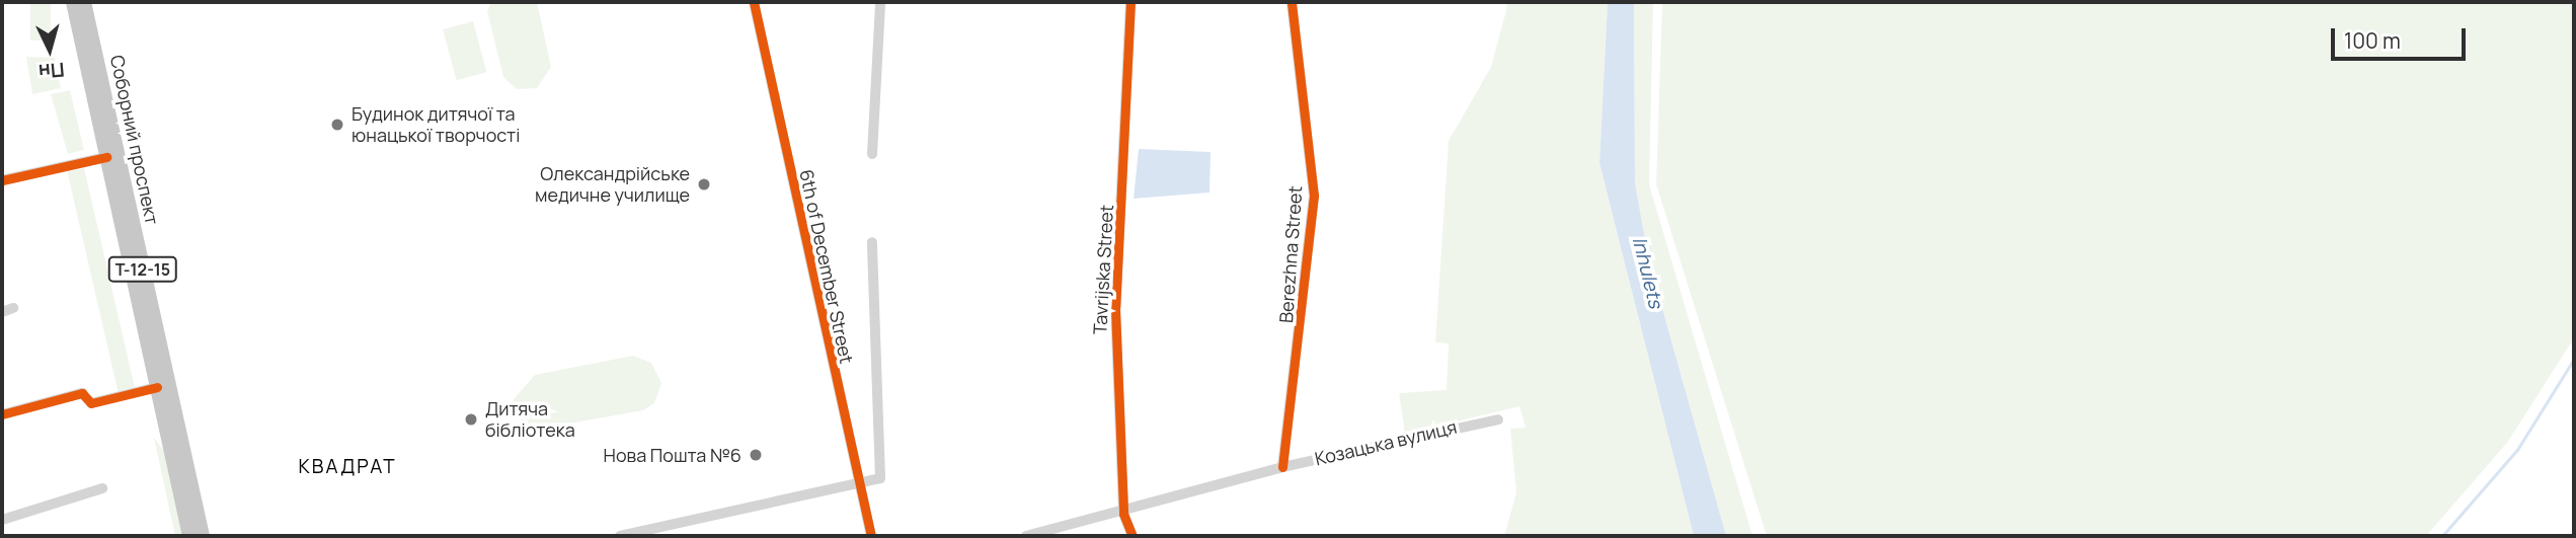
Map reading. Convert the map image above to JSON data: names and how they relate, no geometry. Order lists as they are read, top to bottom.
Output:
{
  "streets": {
    "main road": ["Соборний проспект", "Т-12-15"],
    "street": [
      "Berezhna Street",
      "6th of December Street",
      "Tavrijska Street",
      "Козацька вулиця"
    ]
  },
  "crossings": [
    ["Berezhna Street", "Козацька вулиця"],
    ["Tavrijska Street", "Козацька вулиця"]
  ],
  "districts": ["КВАДРАТ"],
  "water": ["Inhulets"],
  "places": [
    "Будинок дитячої та юнацької творчості",
    "Олександрійське медичне училище",
    "Дитяча бібліотека",
    "Нова Пошта №6"
  ],
  "scale_bar": "100 m",
  "north": "bottom"
}
